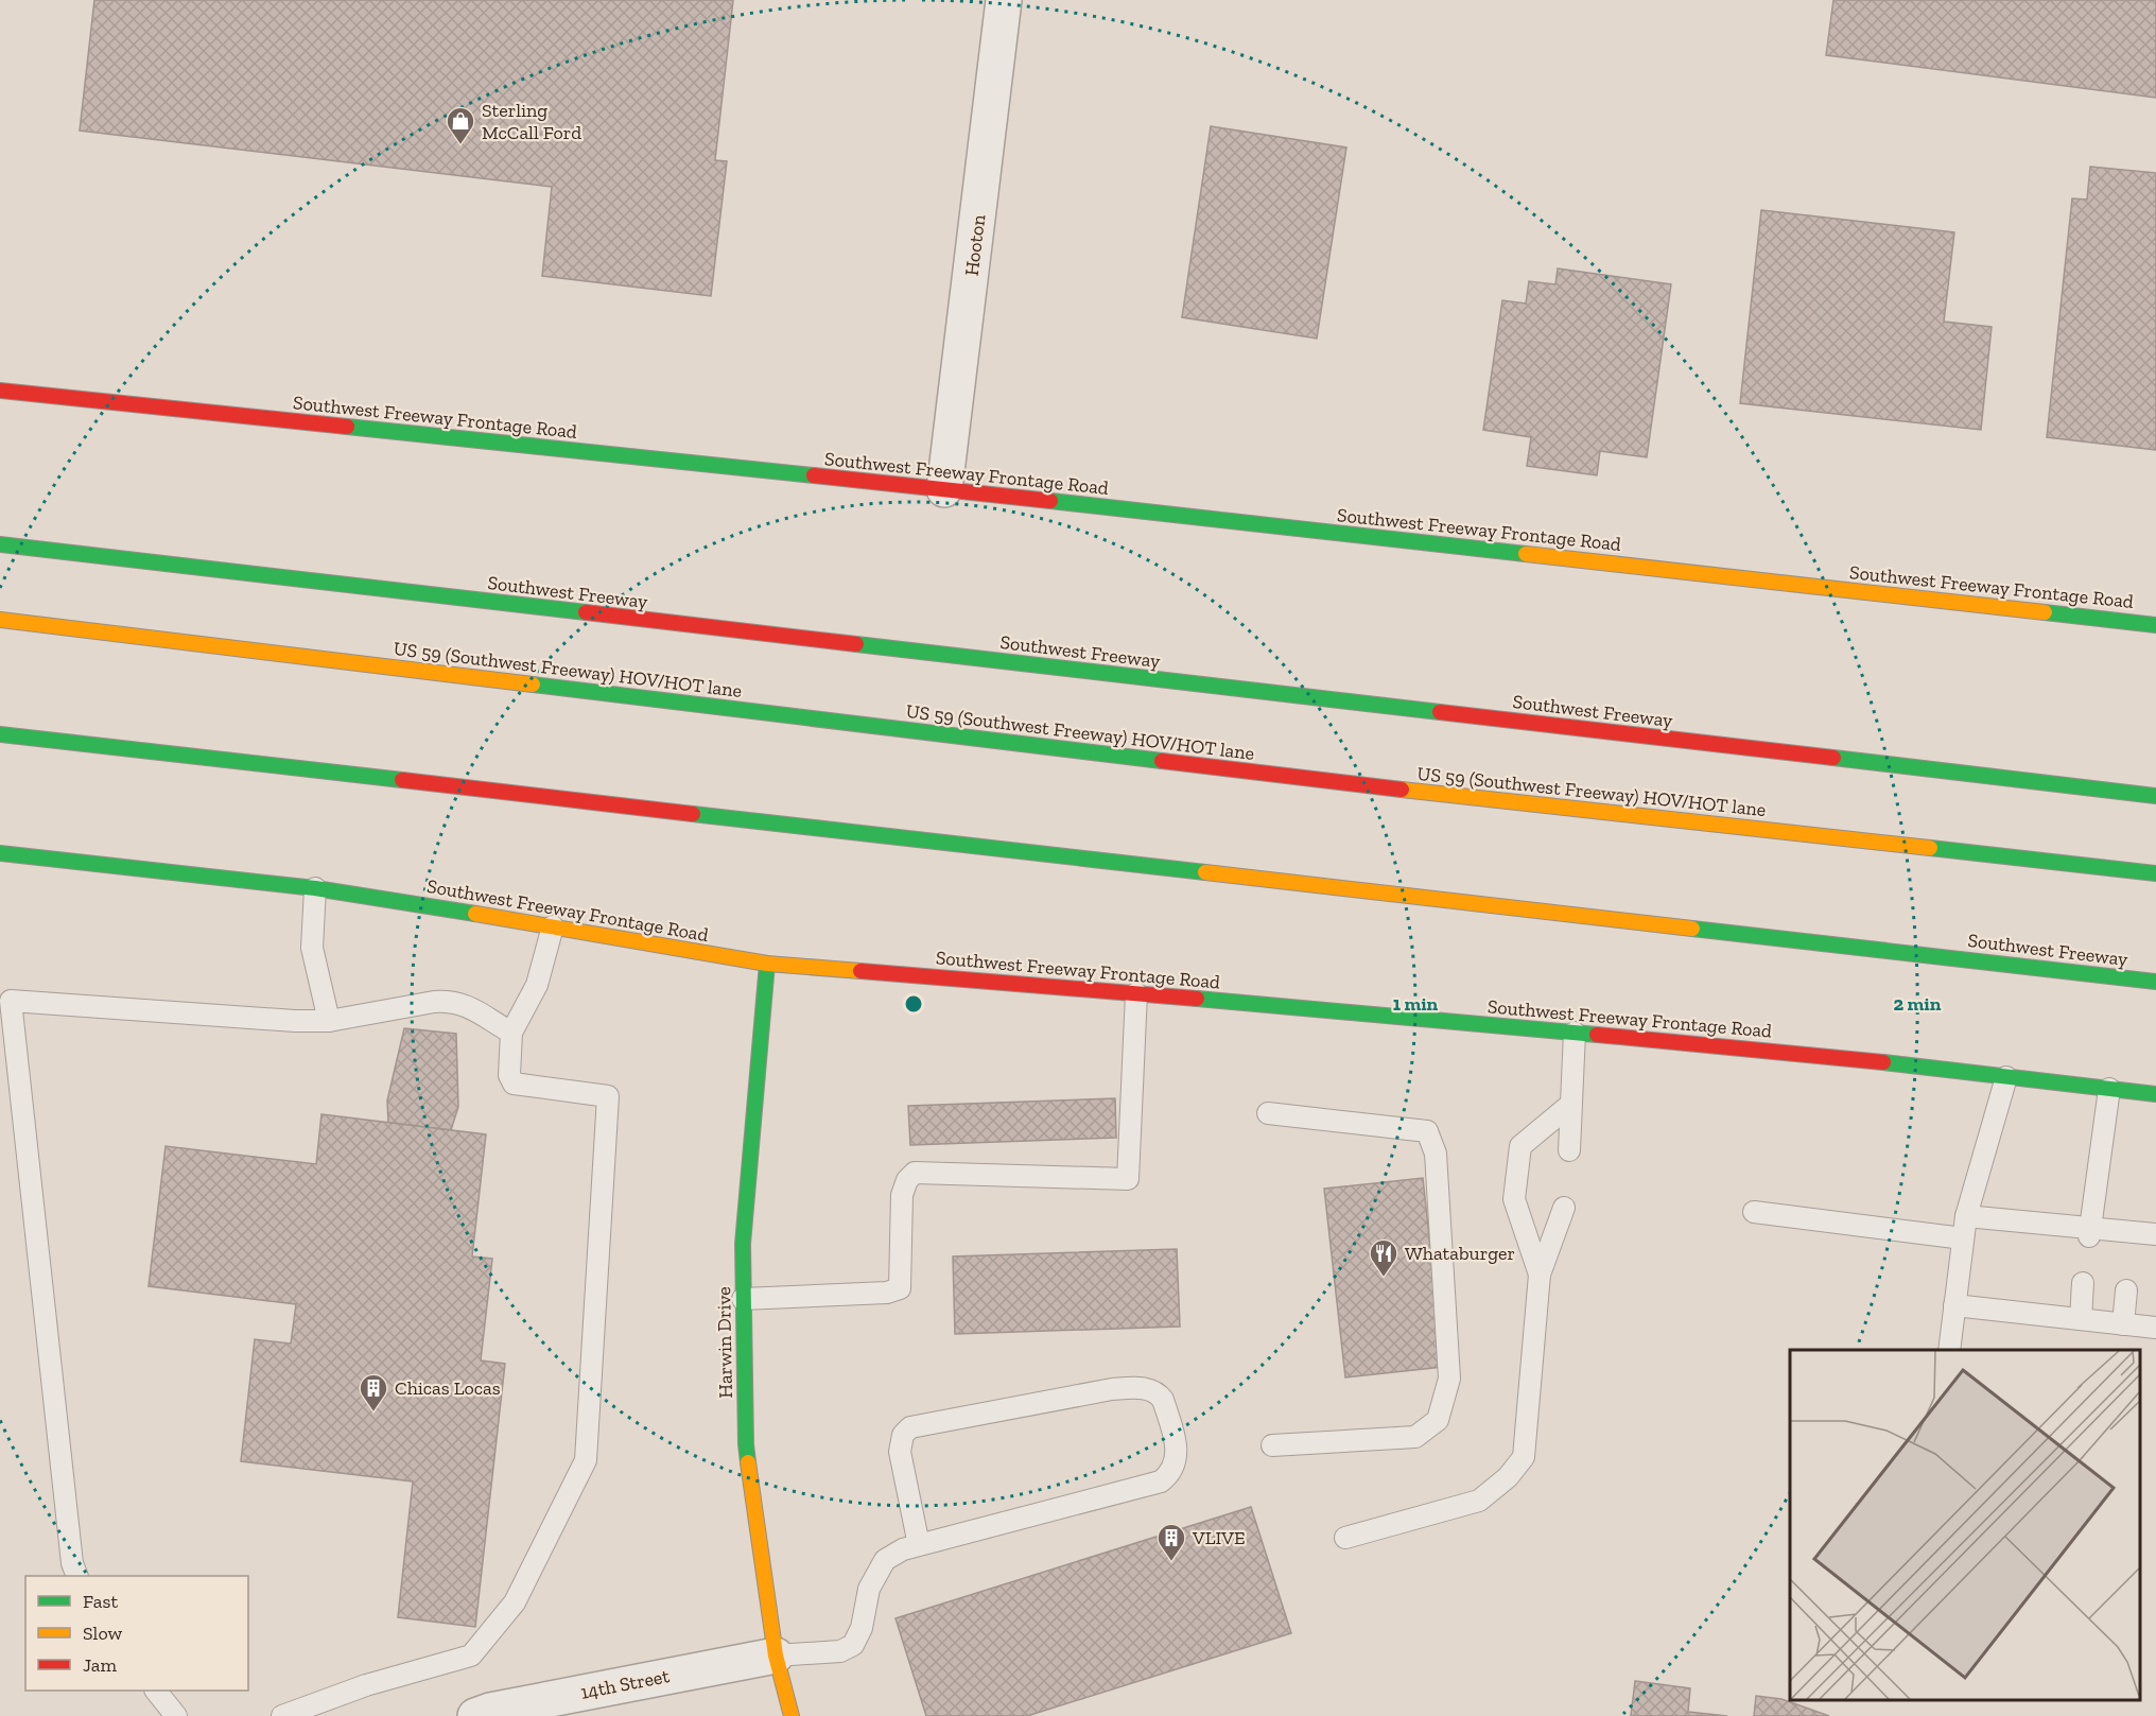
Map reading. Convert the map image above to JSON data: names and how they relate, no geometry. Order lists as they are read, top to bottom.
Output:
{
  "streets": {
    "main road": [
      "Southwest Freeway Frontage Road",
      "Southwest Freeway",
      "US 59 (Southwest Freeway) HOV/HOT lane",
      "Harwin Drive"
    ],
    "street": ["Hooton", "14th Street"]
  },
  "crossings": [
    ["Hooton", "Southwest Freeway Frontage Road"],
    ["Southwest Freeway Frontage Road", "Harwin Drive"],
    ["Harwin Drive", "14th Street"]
  ],
  "places": {
    "shop": ["Sterling McCall Ford"],
    "restaurant": ["Whataburger"],
    "building": ["Chicas Locas", "VLIVE"]
  },
  "legend": ["Fast", "Slow", "Jam"],
  "rings": ["1 min", "2 min"]
}
